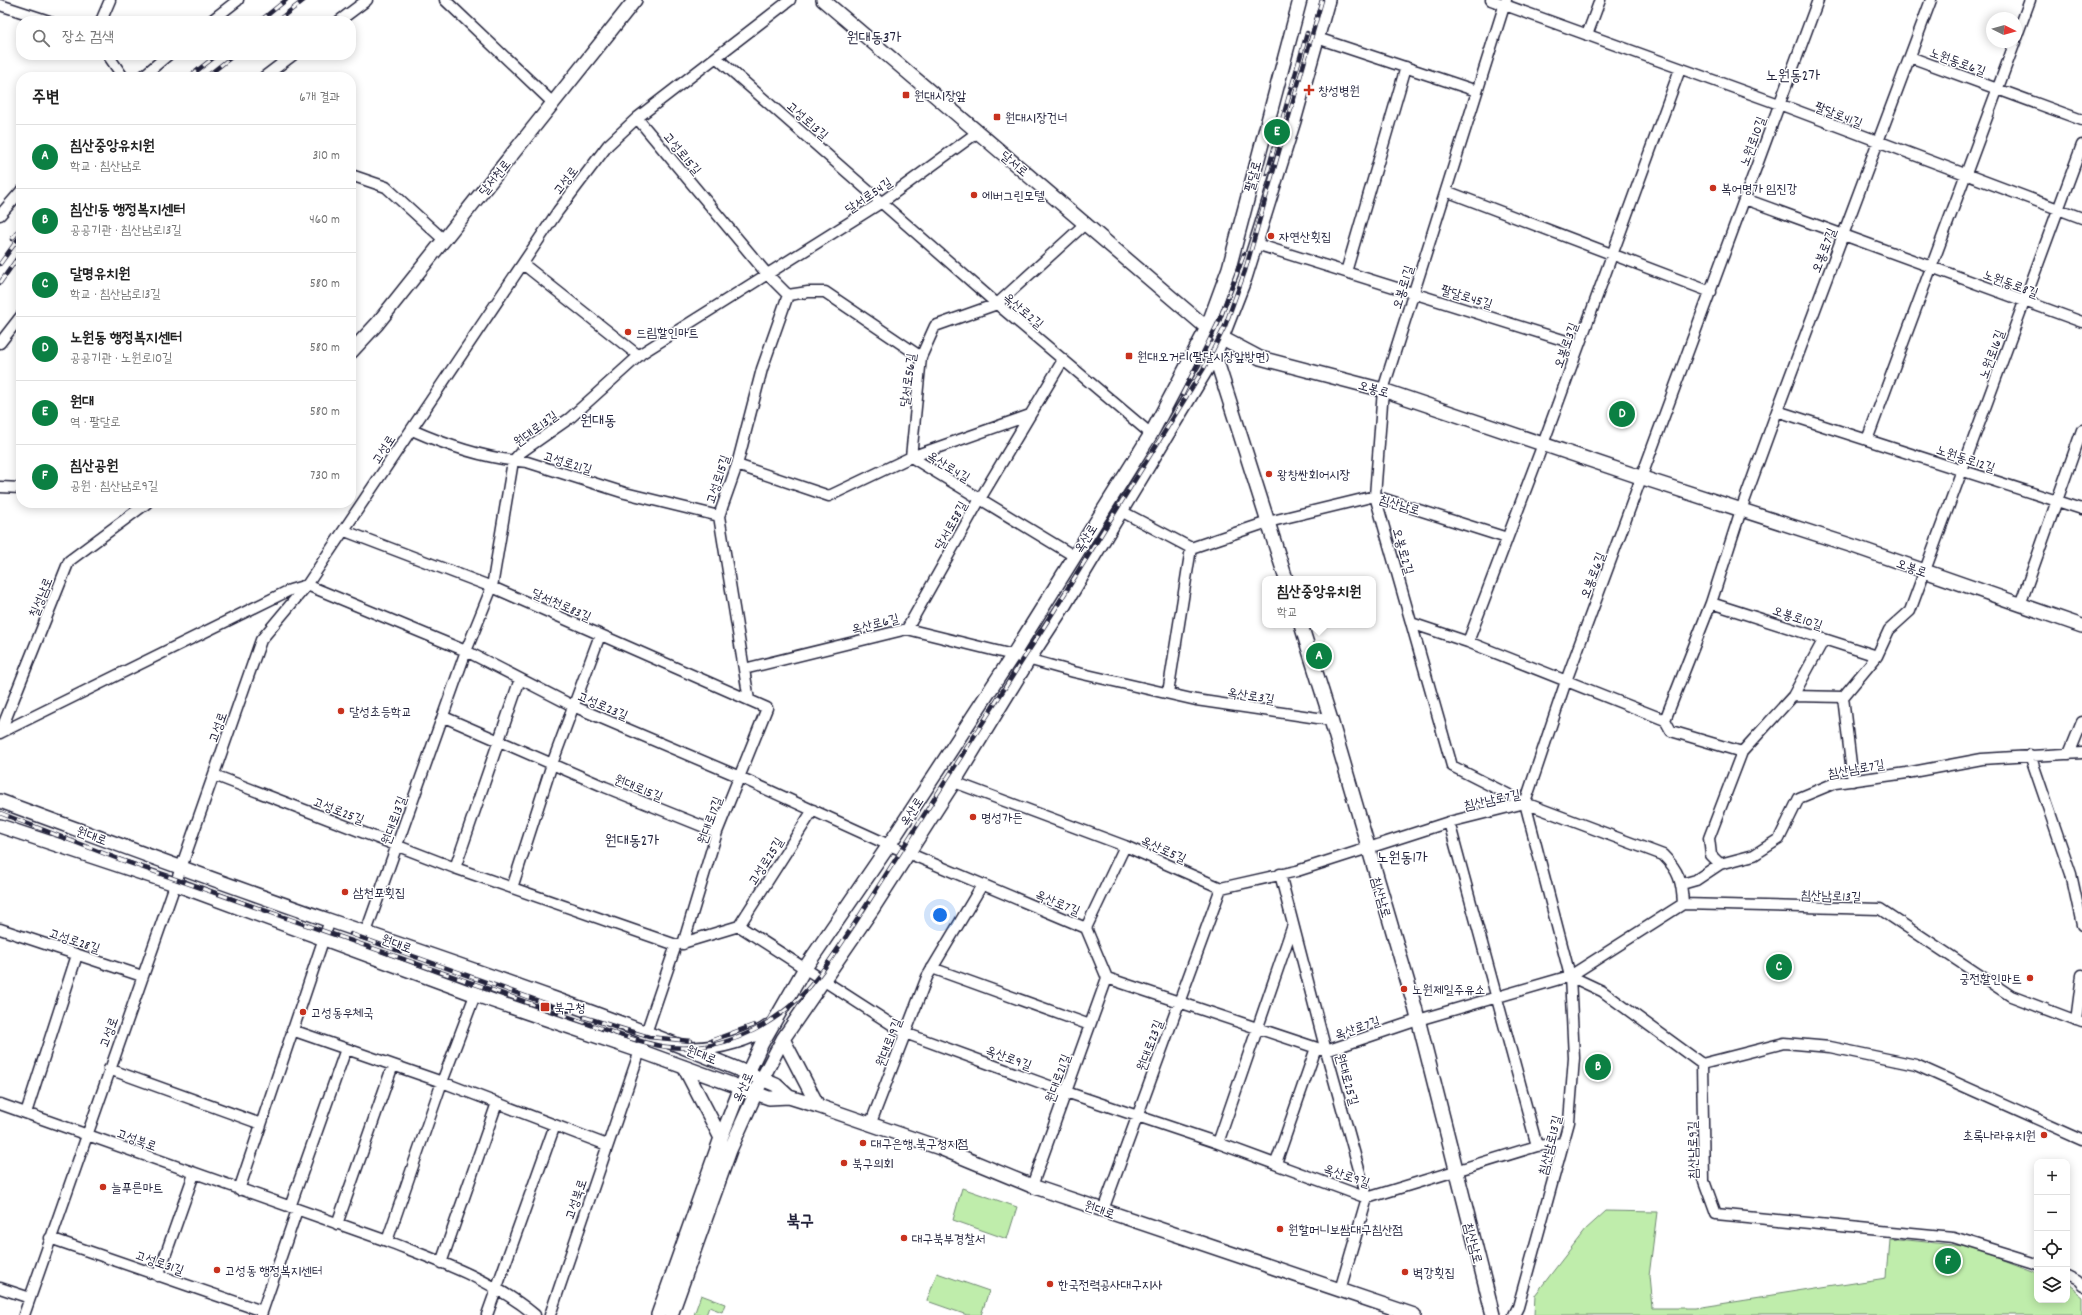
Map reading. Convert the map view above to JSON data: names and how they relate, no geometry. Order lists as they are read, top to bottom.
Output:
{
  "streets": {
    "main road": [
      "달서로",
      "팔달로",
      "달서천로",
      "오봉로",
      "침산남로",
      "옥산로",
      "원대로"
    ],
    "street": [
      "노원동로6길",
      "팔달로41길",
      "고성로13길",
      "노원로10길",
      "고성로15길",
      "고성로",
      "달서로54길",
      "오봉로7길",
      "노원동로8길",
      "오봉로1길",
      "팔달로45길",
      "옥산로2길",
      "오봉로3길",
      "노원로16길",
      "달서로56길",
      "원대로13길",
      "노원동로12길",
      "고성로21길",
      "옥산로4길",
      "달서로58길",
      "오봉로2길",
      "오봉로6길",
      "칠성남로",
      "달서천로83길",
      "오봉로10길",
      "옥산로6길",
      "옥산로3길",
      "고성로23길",
      "침산남로7길",
      "원대로15길",
      "고성로25길",
      "원대로17길",
      "옥산로5길",
      "침산남로13길",
      "옥산로7길",
      "고성로28길",
      "원대로19길",
      "원대로23길",
      "옥산로9길",
      "원대로21길",
      "원대로25길",
      "고성북로",
      "침산남로9길",
      "고성로31길"
    ]
  },
  "crossings": [
    ["노원동로6길", "오봉로7길"],
    ["팔달로41길", "노원로10길"],
    ["팔달로41길", "오봉로7길"],
    ["팔달로41길", "오봉로1길"],
    ["팔달로41길", "오봉로3길"],
    ["팔달로41길", "노원로16길"],
    ["고성로13길", "고성로"],
    ["고성로13길", "달서로54길"],
    ["고성로13길", "옥산로2길"],
    ["노원로10길", "노원동로8길"],
    ["노원로10길", "오봉로"],
    ["노원로10길", "오봉로6길"],
    ["고성로15길", "고성로"],
    ["고성로15길", "달서로54길"],
    ["고성로15길", "원대로13길"],
    ["고성로15길", "고성로21길"],
    ["고성로15길", "옥산로4길"],
    ["고성로15길", "달서천로83길"],
    ["고성로15길", "옥산로6길"],
    ["달서로", "팔달로"],
    ["달서로", "달서로54길"],
    ["달서로", "달서로56길"],
    ["달서로", "오봉로"],
    ["달서로", "옥산로"],
    ["팔달로", "오봉로"],
    ["팔달로", "옥산로"],
    ["고성로", "고성로21길"],
    ["고성로", "달서천로83길"],
    ["고성로", "고성로23길"],
    ["고성로", "고성로25길"],
    ["고성로", "원대로"],
    ["고성로", "고성로28길"],
    ["고성로", "고성북로"],
    ["고성로", "고성로31길"],
    ["달서로54길", "옥산로2길"],
    ["달서로54길", "원대로13길"],
    ["오봉로7길", "노원동로8길"],
    ["오봉로7길", "오봉로"],
    ["오봉로7길", "노원동로12길"],
    ["노원동로8길", "노원로16길"],
    ["오봉로1길", "팔달로45길"],
    ["오봉로1길", "오봉로"],
    ["오봉로1길", "오봉로2길"],
    ["팔달로45길", "오봉로3길"],
    ["팔달로45길", "옥산로"],
    ["옥산로2길", "달서로56길"],
    ["옥산로2길", "달서로58길"],
    ["옥산로2길", "옥산로"],
    ["오봉로3길", "오봉로"],
    ["노원로16길", "오봉로"],
    ["노원로16길", "노원동로12길"],
    ["달서로56길", "옥산로4길"],
    ["오봉로", "옥산로"],
    ["오봉로", "오봉로2길"],
    ["오봉로", "오봉로6길"],
    ["원대로13길", "고성로21길"],
    ["원대로13길", "달서천로83길"],
    ["원대로13길", "고성로23길"],
    ["원대로13길", "고성로25길"],
    ["원대로13길", "원대로"],
    ["옥산로4길", "달서로58길"],
    ["옥산로4길", "옥산로"],
    ["침산남로", "오봉로2길"],
    ["침산남로", "옥산로3길"],
    ["침산남로", "침산남로7길"],
    ["침산남로", "옥산로7길"],
    ["침산남로", "옥산로9길"],
    ["달서로58길", "옥산로6길"],
    ["옥산로", "옥산로6길"],
    ["옥산로", "옥산로3길"],
    ["옥산로", "고성로23길"],
    ["옥산로", "원대로"],
    ["옥산로", "옥산로5길"],
    ["옥산로", "옥산로7길"],
    ["옥산로", "옥산로9길"],
    ["오봉로2길", "오봉로6길"],
    ["오봉로2길", "침산남로7길"],
    ["오봉로2길", "침산남로13길"],
    ["오봉로6길", "침산남로7길"],
    ["오봉로6길", "침산남로13길"],
    ["달서천로83길", "원대로17길"],
    ["옥산로6길", "옥산로3길"],
    ["고성로23길", "고성로25길"],
    ["고성로23길", "원대로17길"],
    ["고성로23길", "옥산로7길"],
    ["침산남로7길", "침산남로13길"],
    ["원대로15길", "원대로17길"],
    ["고성로25길", "원대로17길"],
    ["원대로", "원대로19길"],
    ["원대로", "원대로23길"],
    ["원대로", "원대로21길"],
    ["원대로", "고성북로"],
    ["옥산로5길", "원대로23길"],
    ["옥산로7길", "원대로19길"],
    ["옥산로7길", "원대로23길"],
    ["옥산로7길", "원대로21길"],
    ["옥산로7길", "원대로25길"],
    ["원대로19길", "옥산로9길"],
    ["원대로23길", "옥산로9길"],
    ["옥산로9길", "원대로21길"],
    ["옥산로9길", "원대로25길"]
  ],
  "districts": [
    "원대동3가",
    "노원동2가",
    "원대동",
    "원대동2가",
    "노원동1가",
    "북구"
  ],
  "places": {
    "health": ["창성병원"],
    "transit": [
      "원대시장앞",
      "원대시장건너",
      "원대오거리(팔달시장앞방면)",
      "북구청"
    ],
    "other": [
      "복어명가 임진강",
      "에버그린모텔",
      "자연산횟집",
      "드림할인마트",
      "왕창싼회어시장",
      "달성초등학교",
      "명성가든",
      "삼천포횟집",
      "궁전할인마트",
      "노원제일주유소",
      "고성동우체국",
      "초록나라유치원",
      "대구은행 북구청지점",
      "북구의회",
      "늘푸른마트",
      "원할머니보쌈대구침산점",
      "대구북부경찰서",
      "고성동 행정복지센터",
      "벽강횟집",
      "한국전력공사대구지사"
    ]
  },
  "north": "right",
  "page": {
    "search": "장소 검색",
    "heading": ["주변", "6개 결과"],
    "pins": [
      "E",
      "D",
      "A",
      "C",
      "B",
      "F"
    ],
    "list": [
      {
        "mark": "A",
        "name": "침산중앙유치원",
        "note": "학교 · 침산남로",
        "value": "310 m"
      },
      {
        "mark": "B",
        "name": "침산1동 행정복지센터",
        "note": "공공기관 · 침산남로13길",
        "value": "460 m"
      },
      {
        "mark": "C",
        "name": "달명유치원",
        "note": "학교 · 침산남로13길",
        "value": "580 m"
      },
      {
        "mark": "D",
        "name": "노원동 행정복지센터",
        "note": "공공기관 · 노원로10길",
        "value": "580 m"
      },
      {
        "mark": "E",
        "name": "원대",
        "note": "역 · 팔달로",
        "value": "580 m"
      },
      {
        "mark": "F",
        "name": "침산공원",
        "note": "공원 · 침산남로9길",
        "value": "730 m"
      }
    ],
    "popup": ["침산중앙유치원", "학교"],
    "map_buttons": ["+", "−"]
  }
}
